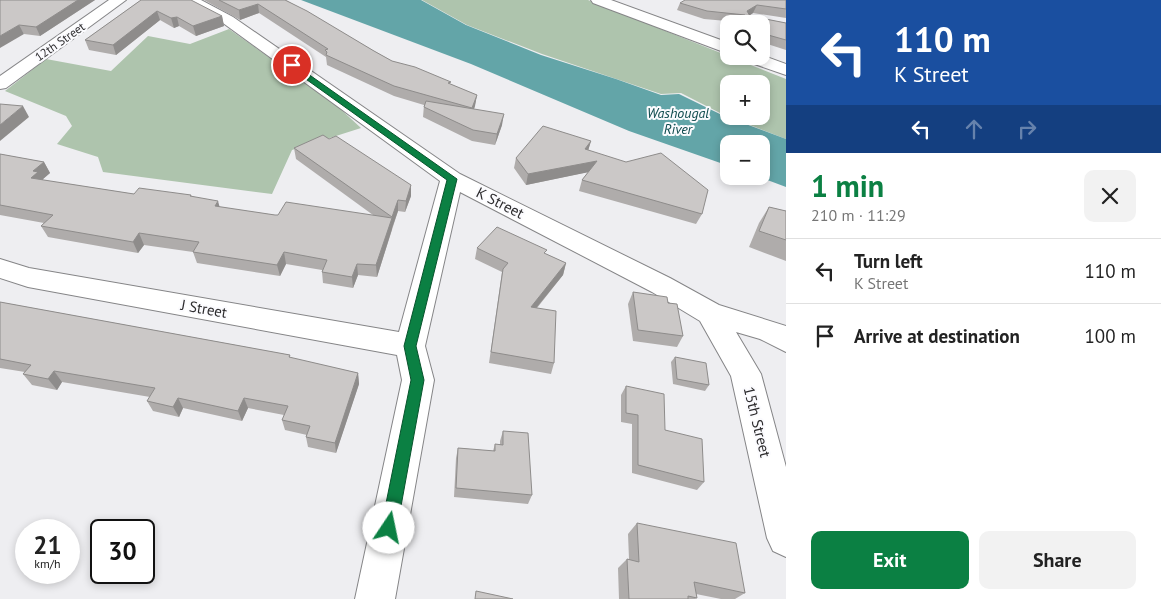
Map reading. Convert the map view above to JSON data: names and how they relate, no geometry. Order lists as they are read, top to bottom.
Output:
{
  "streets": {
    "street": [
      "12th Street",
      "K Street",
      "J Street",
      "15th Street"
    ]
  },
  "crossings": [
    ["K Street", "15th Street"]
  ],
  "water": ["Washougal River"],
  "page": {
    "turn": ["110 m", "K Street"],
    "map_buttons": ["+", "−"],
    "heading": ["1 min", "210 m · 11:29"],
    "list": [
      {
        "name": "Turn left",
        "note": "K Street",
        "value": "110 m"
      },
      {
        "name": "Arrive at destination",
        "value": "100 m"
      }
    ],
    "speed": "21 km/h",
    "limit": "30",
    "buttons": ["Exit", "Share"]
  }
}
